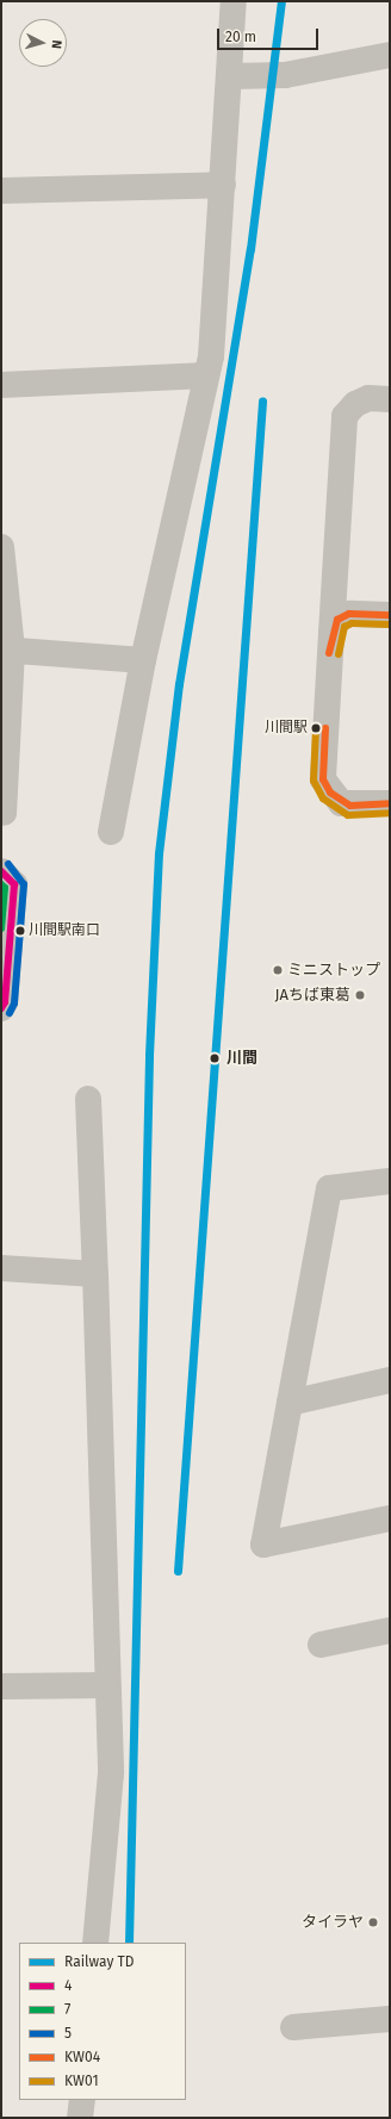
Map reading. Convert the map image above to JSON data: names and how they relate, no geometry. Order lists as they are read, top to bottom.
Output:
{
  "places": [
    "川間駅",
    "川間駅南口",
    "ミニストップ",
    "JAちば東葛",
    "川間",
    "タイラヤ"
  ],
  "lines": [
    "rail line TD",
    "transit line KW04",
    "transit line KW01",
    "transit line 5",
    "transit line 4",
    "transit line 7"
  ],
  "legend": [
    "Railway TD",
    "4",
    "7",
    "5",
    "KW04",
    "KW01"
  ],
  "scale_bar": "20 m",
  "north": "right"
}
